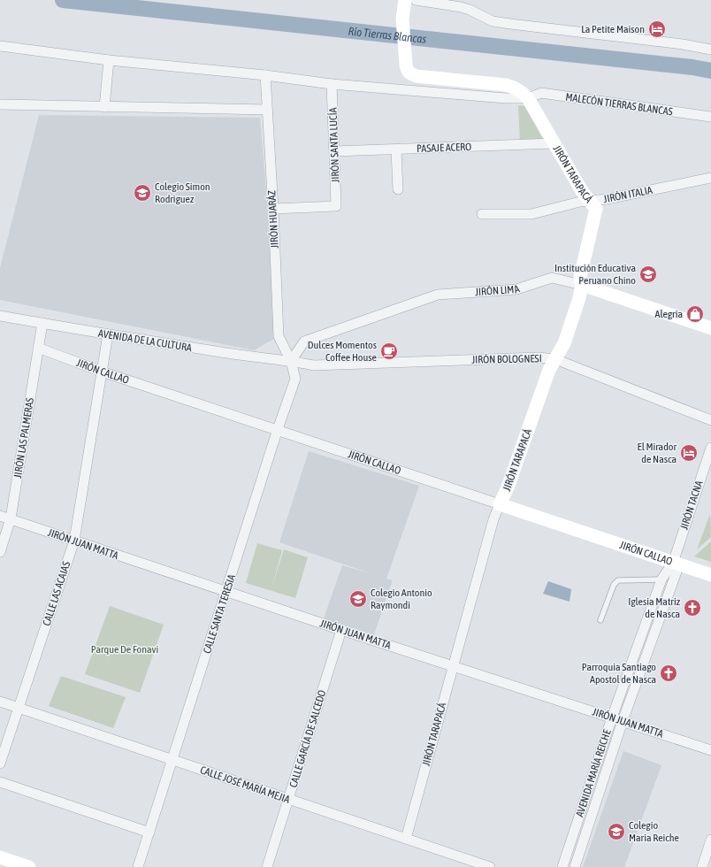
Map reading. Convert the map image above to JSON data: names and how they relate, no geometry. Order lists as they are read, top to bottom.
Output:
{
  "streets": {
    "street": [
      "MALECÓN TIERRAS BLANCAS",
      "JIRÓN SANTA LUCÍA",
      "PASAJE ACERO",
      "JIRÓN TARAPACÁ",
      "JIRÓN ITALIA",
      "JIRÓN HUARÁZ",
      "JIRÓN LIMA",
      "AVENIDA DE LA CULTURA",
      "JIRÓN BOLOGNESI",
      "JIRÓN CALLAO",
      "JIRÓN LAS PALMERAS",
      "JIRÓN TACNA",
      "JIRÓN JUAN MATTA",
      "CALLE LAS ACAIAS",
      "CALLE SANTA TERESIA",
      "CALLE GARCÍA DE SALCEDO",
      "AVENIDA MARÍA REICHE",
      "CALLE JOSÉ MARÍA MEJIA"
    ]
  },
  "crossings": [
    ["MALECÓN TIERRAS BLANCAS", "JIRÓN SANTA LUCÍA"],
    ["MALECÓN TIERRAS BLANCAS", "JIRÓN TARAPACÁ"],
    ["MALECÓN TIERRAS BLANCAS", "JIRÓN HUARÁZ"],
    ["JIRÓN SANTA LUCÍA", "PASAJE ACERO"],
    ["JIRÓN SANTA LUCÍA", "JIRÓN HUARÁZ"],
    ["PASAJE ACERO", "JIRÓN TARAPACÁ"],
    ["JIRÓN TARAPACÁ", "JIRÓN ITALIA"],
    ["JIRÓN TARAPACÁ", "JIRÓN LIMA"],
    ["JIRÓN TARAPACÁ", "JIRÓN BOLOGNESI"],
    ["JIRÓN TARAPACÁ", "JIRÓN CALLAO"],
    ["JIRÓN TARAPACÁ", "JIRÓN JUAN MATTA"],
    ["JIRÓN TARAPACÁ", "CALLE JOSÉ MARÍA MEJIA"],
    ["JIRÓN HUARÁZ", "JIRÓN LIMA"],
    ["JIRÓN HUARÁZ", "AVENIDA DE LA CULTURA"],
    ["JIRÓN HUARÁZ", "JIRÓN BOLOGNESI"],
    ["JIRÓN HUARÁZ", "CALLE SANTA TERESIA"],
    ["JIRÓN LIMA", "AVENIDA DE LA CULTURA"],
    ["JIRÓN LIMA", "JIRÓN BOLOGNESI"],
    ["JIRÓN LIMA", "CALLE SANTA TERESIA"],
    ["AVENIDA DE LA CULTURA", "JIRÓN BOLOGNESI"],
    ["AVENIDA DE LA CULTURA", "JIRÓN LAS PALMERAS"],
    ["AVENIDA DE LA CULTURA", "CALLE LAS ACAIAS"],
    ["AVENIDA DE LA CULTURA", "CALLE SANTA TERESIA"],
    ["JIRÓN BOLOGNESI", "CALLE SANTA TERESIA"],
    ["JIRÓN CALLAO", "JIRÓN LAS PALMERAS"],
    ["JIRÓN CALLAO", "JIRÓN TACNA"],
    ["JIRÓN CALLAO", "CALLE LAS ACAIAS"],
    ["JIRÓN CALLAO", "CALLE SANTA TERESIA"],
    ["JIRÓN CALLAO", "AVENIDA MARÍA REICHE"],
    ["JIRÓN LAS PALMERAS", "JIRÓN JUAN MATTA"],
    ["JIRÓN TACNA", "AVENIDA MARÍA REICHE"],
    ["JIRÓN JUAN MATTA", "CALLE LAS ACAIAS"],
    ["JIRÓN JUAN MATTA", "CALLE SANTA TERESIA"],
    ["JIRÓN JUAN MATTA", "CALLE GARCÍA DE SALCEDO"],
    ["JIRÓN JUAN MATTA", "AVENIDA MARÍA REICHE"],
    ["CALLE LAS ACAIAS", "CALLE JOSÉ MARÍA MEJIA"],
    ["CALLE SANTA TERESIA", "CALLE JOSÉ MARÍA MEJIA"],
    ["CALLE GARCÍA DE SALCEDO", "CALLE JOSÉ MARÍA MEJIA"]
  ],
  "water": ["Río Tierras Blancas"],
  "parks": ["Parque De Fonavi"],
  "places": {
    "hotel": ["La Petite Maison", "El Mirador de Nasca"],
    "school or university": [
      "Colegio Simon Rodriguez",
      "Institución Educativa Peruano Chino",
      "Colegio Antonio Raymondi",
      "Colegio Maria Reiche"
    ],
    "shop": ["Alegria"],
    "cafe": ["Dulces Momentos Coffee House"],
    "church": ["Iglesia Matriz de Nasca", "Parroquia Santiago Apostol de Nasca"]
  }
}
